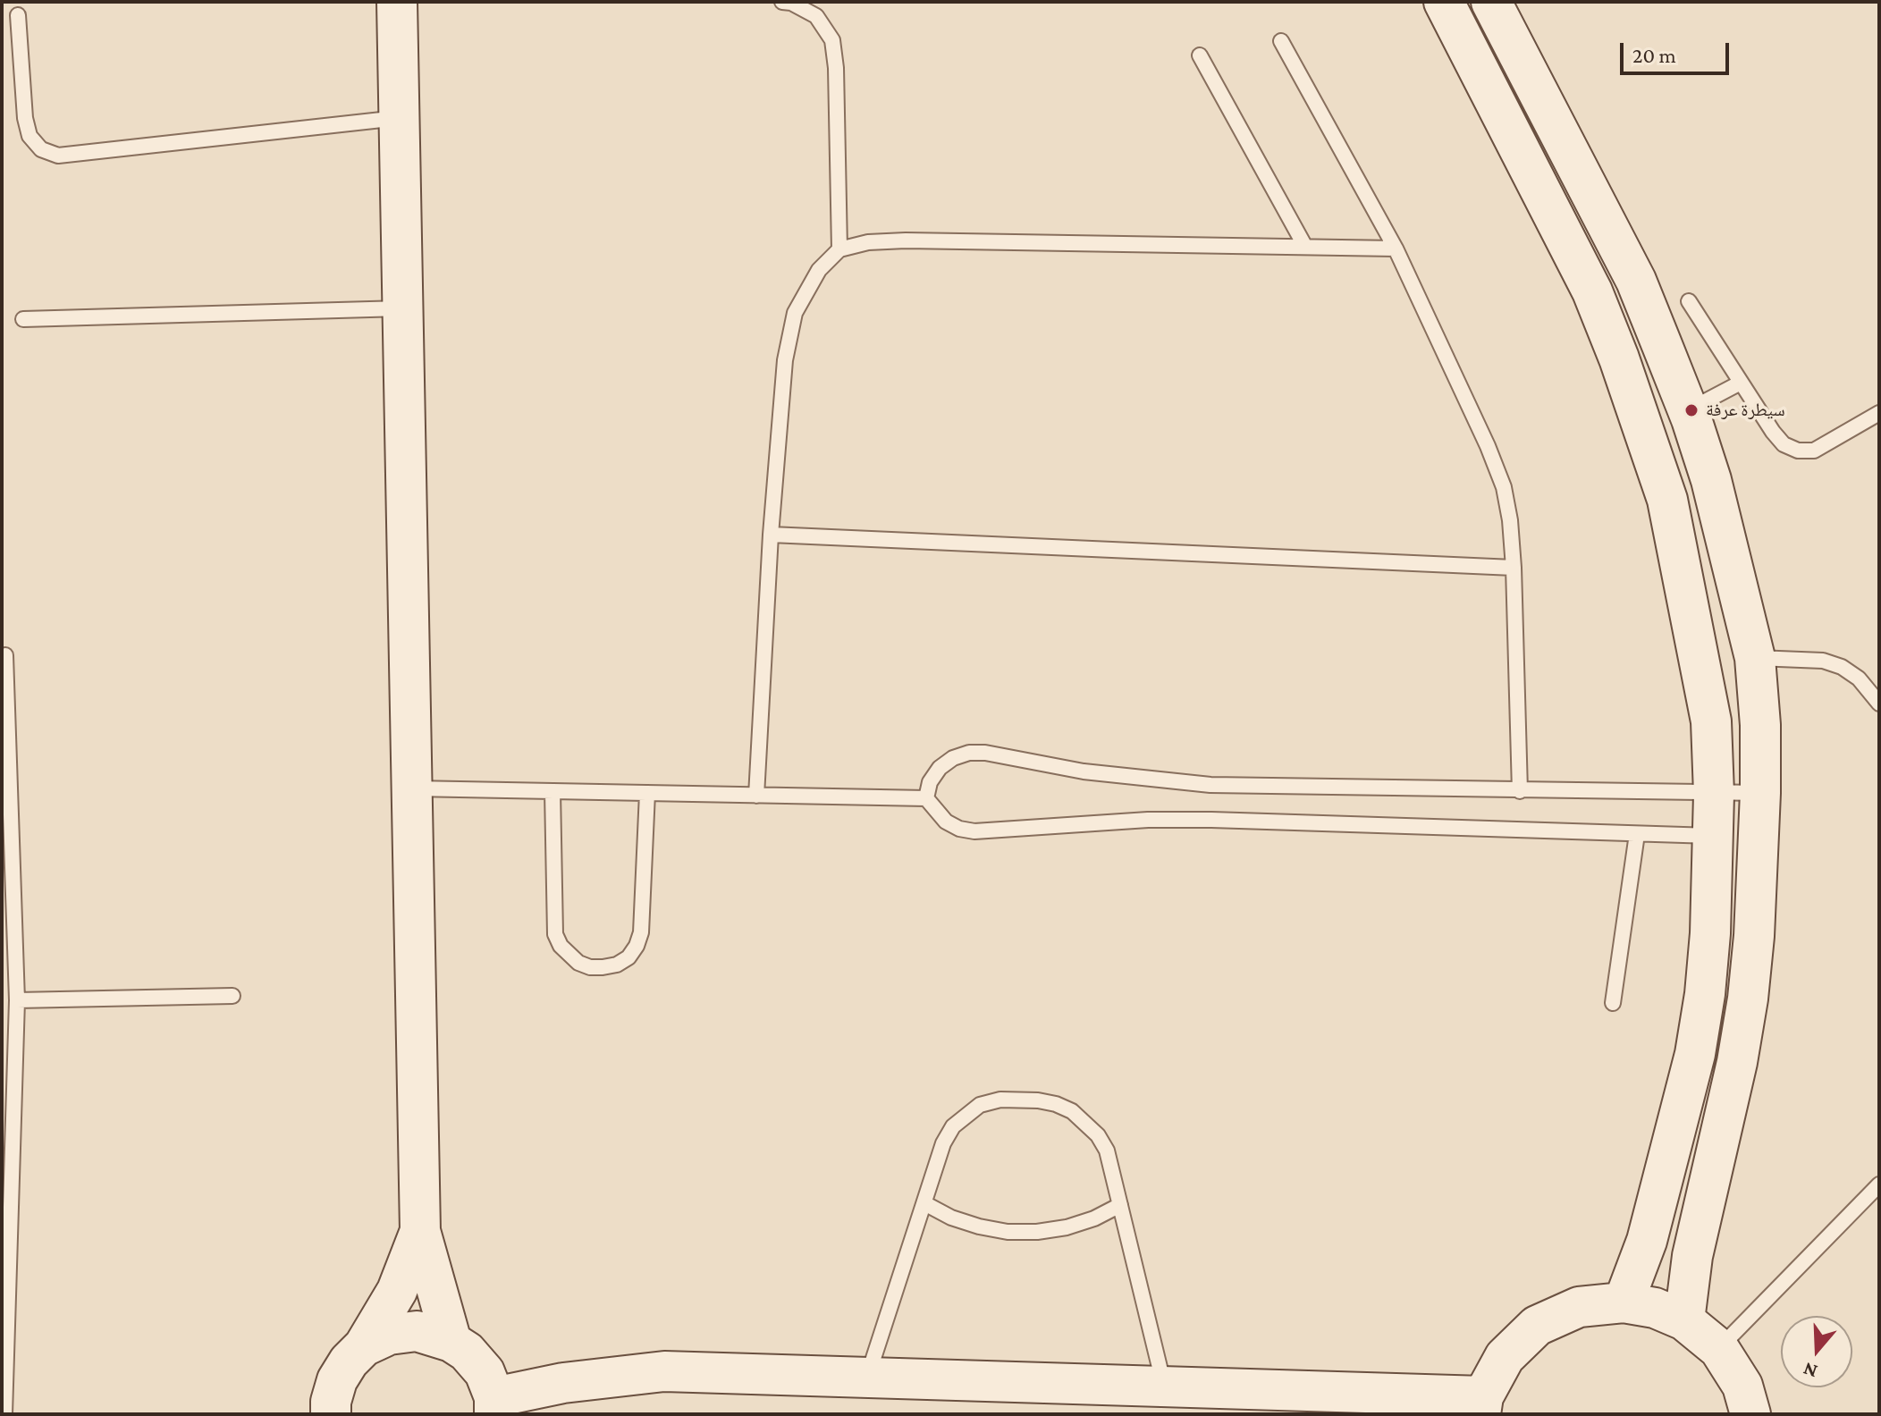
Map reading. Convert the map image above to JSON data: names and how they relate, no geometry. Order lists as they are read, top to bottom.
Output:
{
  "places": ["سيطرة عرفة"],
  "scale_bar": "20 m",
  "north": "bottom"
}
